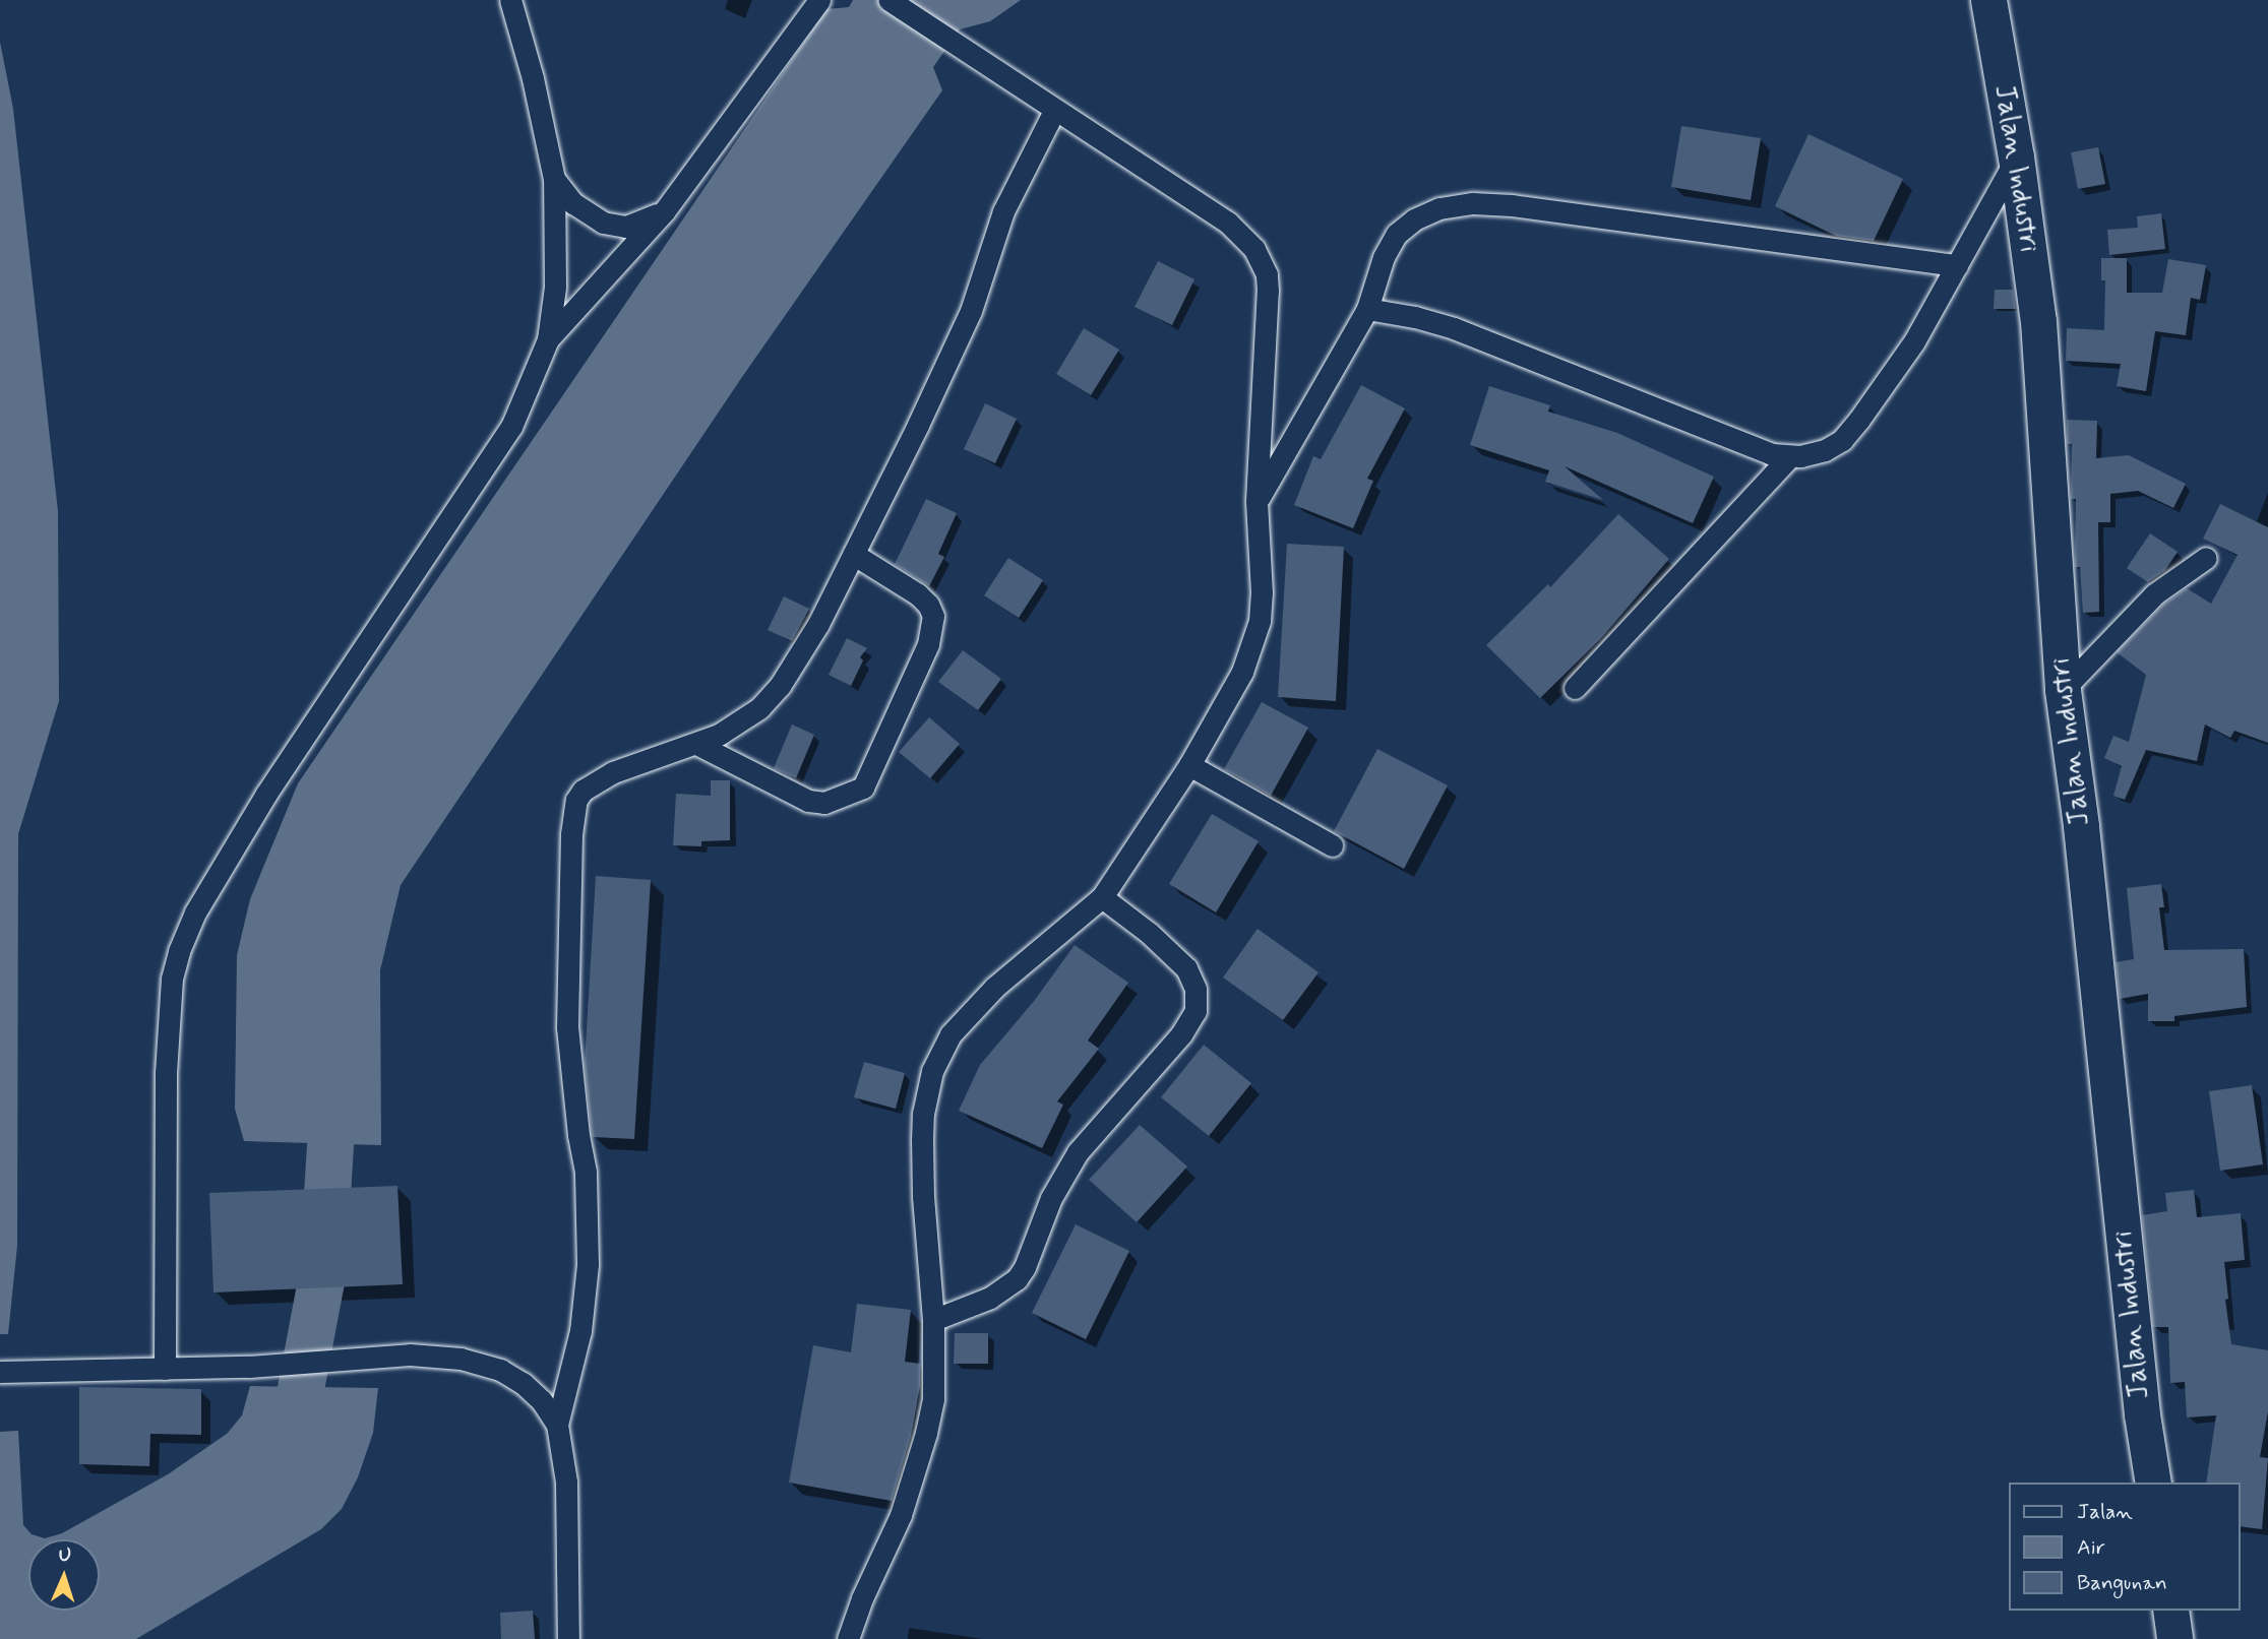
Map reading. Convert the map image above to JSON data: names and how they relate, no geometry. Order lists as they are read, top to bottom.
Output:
{
  "streets": {
    "main road": ["Jalan Industri"]
  },
  "legend": ["Jalan", "Air", "Bangunan"],
  "north": "top"
}
